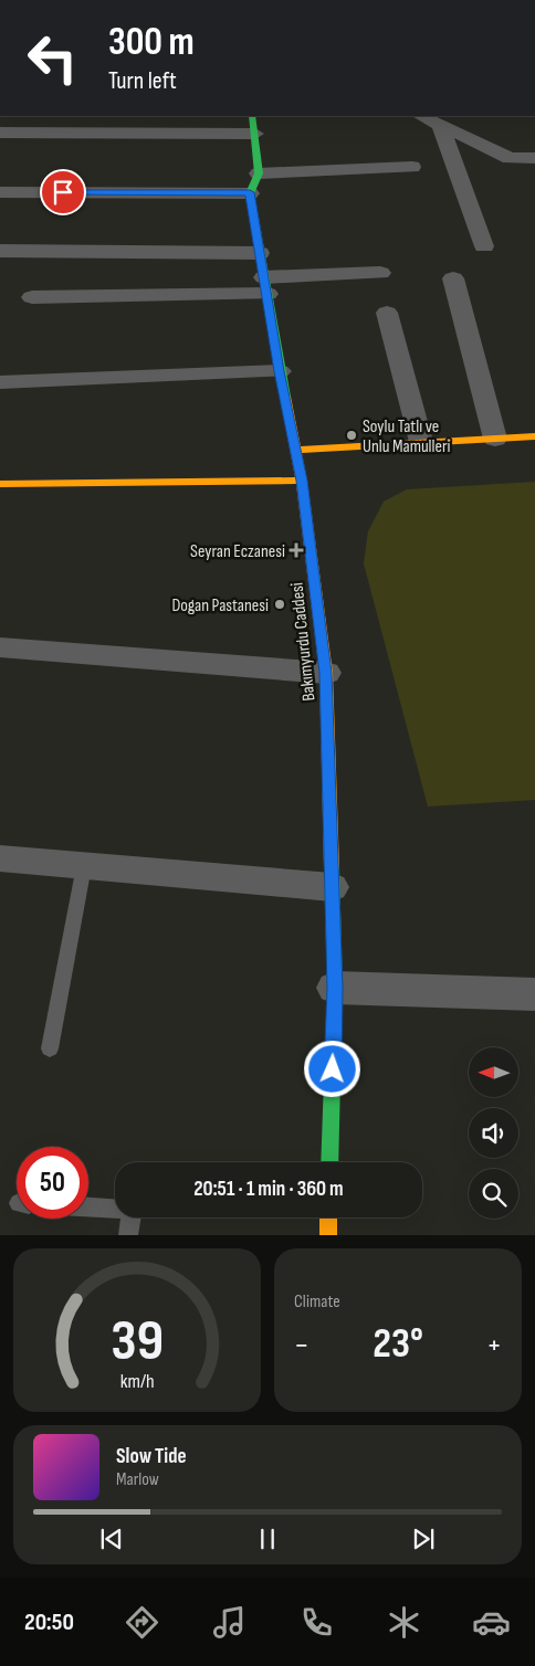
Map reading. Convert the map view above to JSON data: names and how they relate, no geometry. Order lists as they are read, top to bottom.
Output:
{
  "streets": {
    "main road": ["Bakımyurdu Caddesi"]
  },
  "places": {
    "other": ["Soylu Tatlı ve Unlu Mamulleri", "Dogan Pastanesi"],
    "health": ["Seyran Eczanesi"]
  },
  "north": "left",
  "page": {
    "turn": ["300 m", "Turn left"],
    "limit": "50",
    "trip": "20:51 · 1 min · 360 m",
    "tile": "Climate",
    "heat": ["−", "23°", "+"],
    "song": ["Slow Tide", "Marlow"],
    "tabs": "20:50",
    "gauge": ["39", "km/h"]
  }
}
